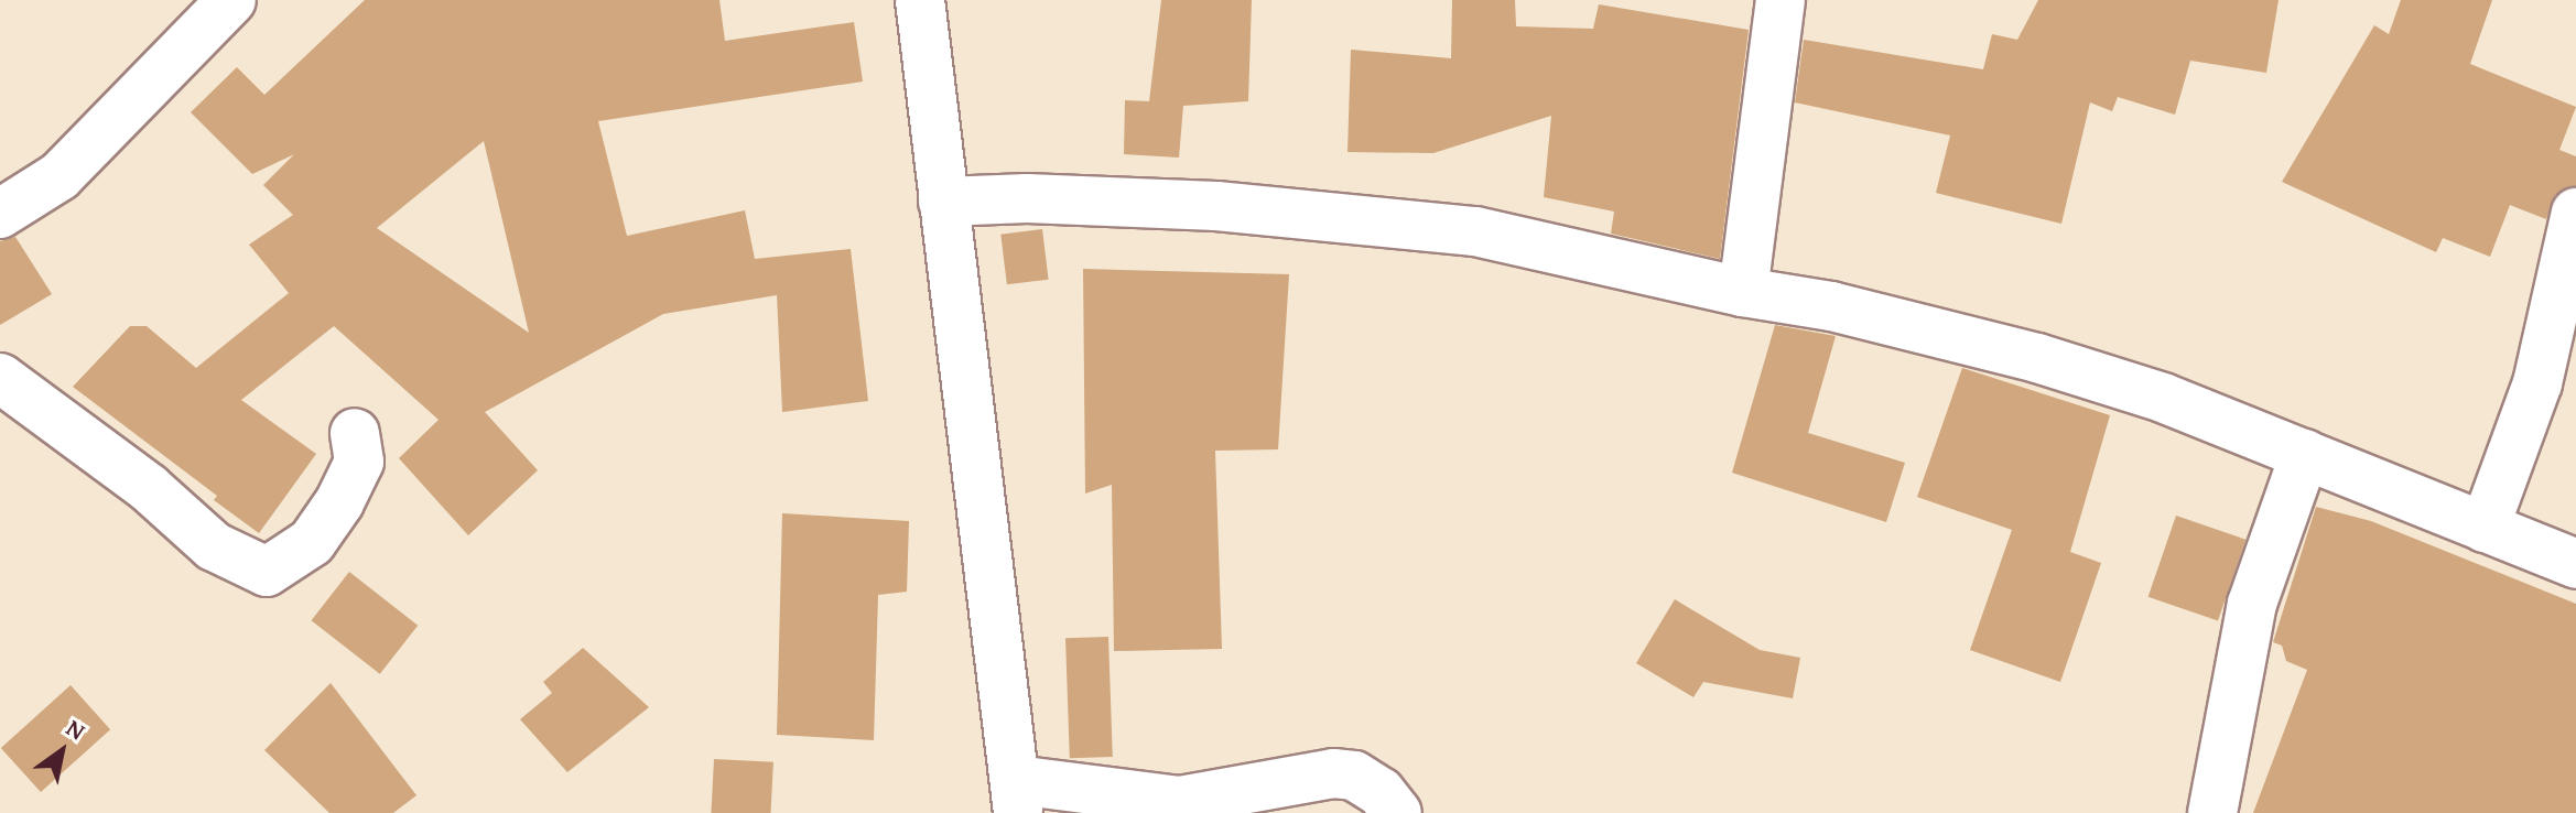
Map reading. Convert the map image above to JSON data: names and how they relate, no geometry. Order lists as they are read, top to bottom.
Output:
{
  "north": "top right"
}
